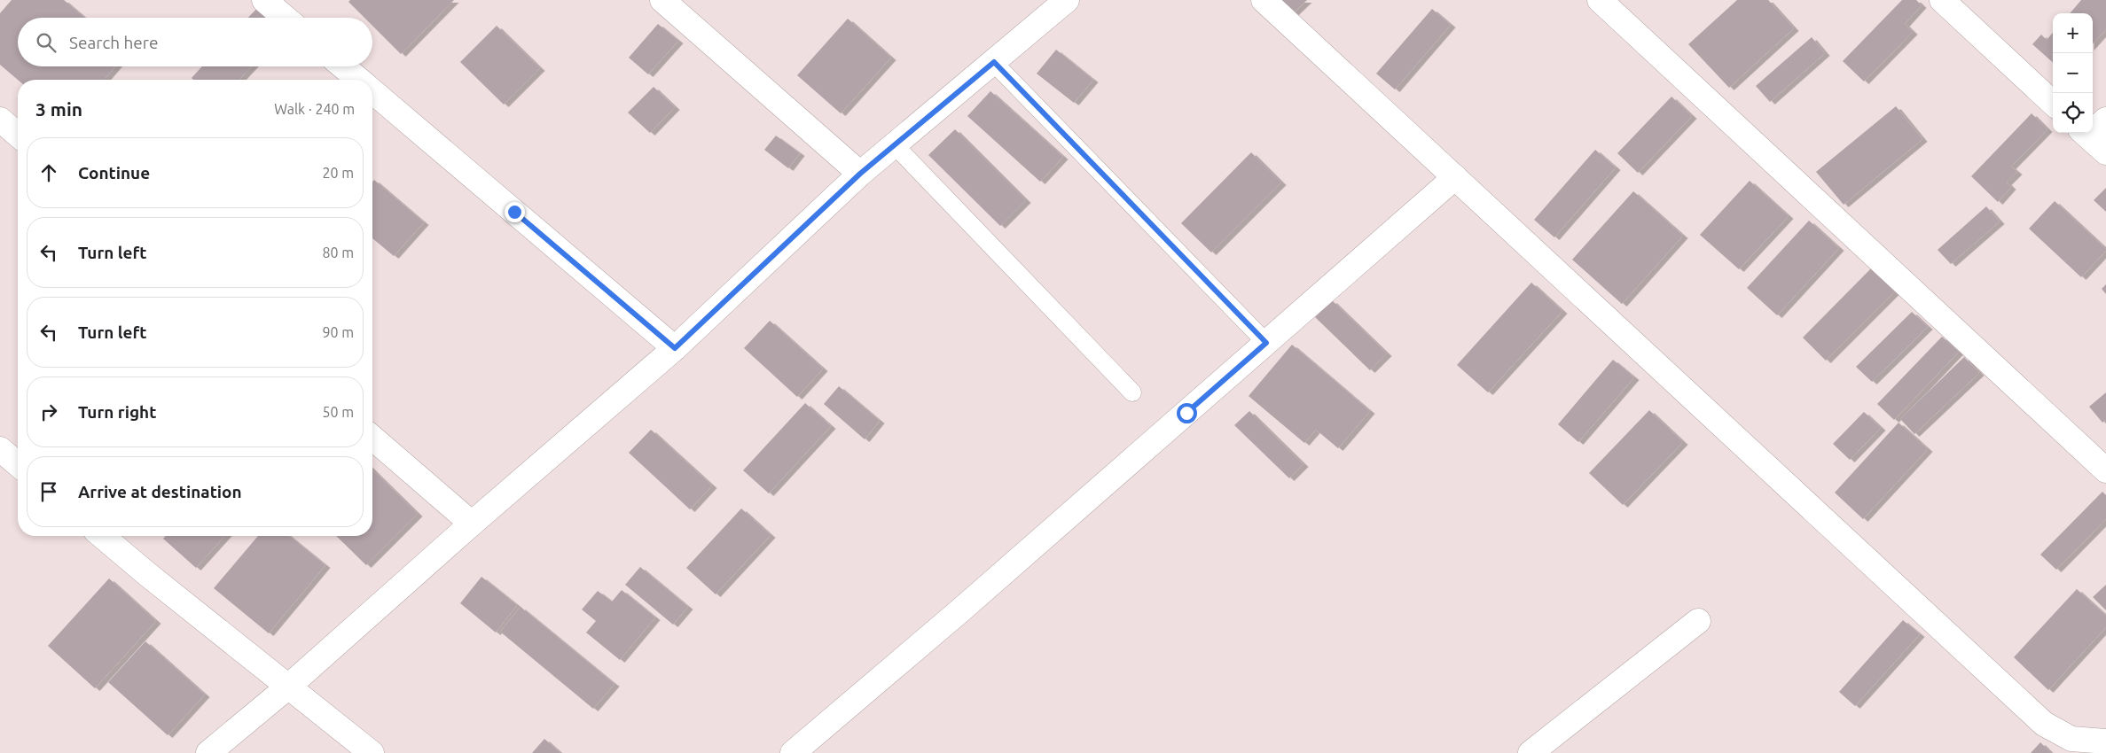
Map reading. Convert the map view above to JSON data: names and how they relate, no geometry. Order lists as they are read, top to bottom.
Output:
{
  "page": {
    "map_buttons": ["+", "−"],
    "search": "Search here",
    "heading": ["3 min", "Walk · 240 m"],
    "list": [
      ["Continue", "20 m"],
      ["Turn left", "80 m"],
      ["Turn left", "90 m"],
      ["Turn right", "50 m"],
      "Arrive at destination"
    ]
  }
}
